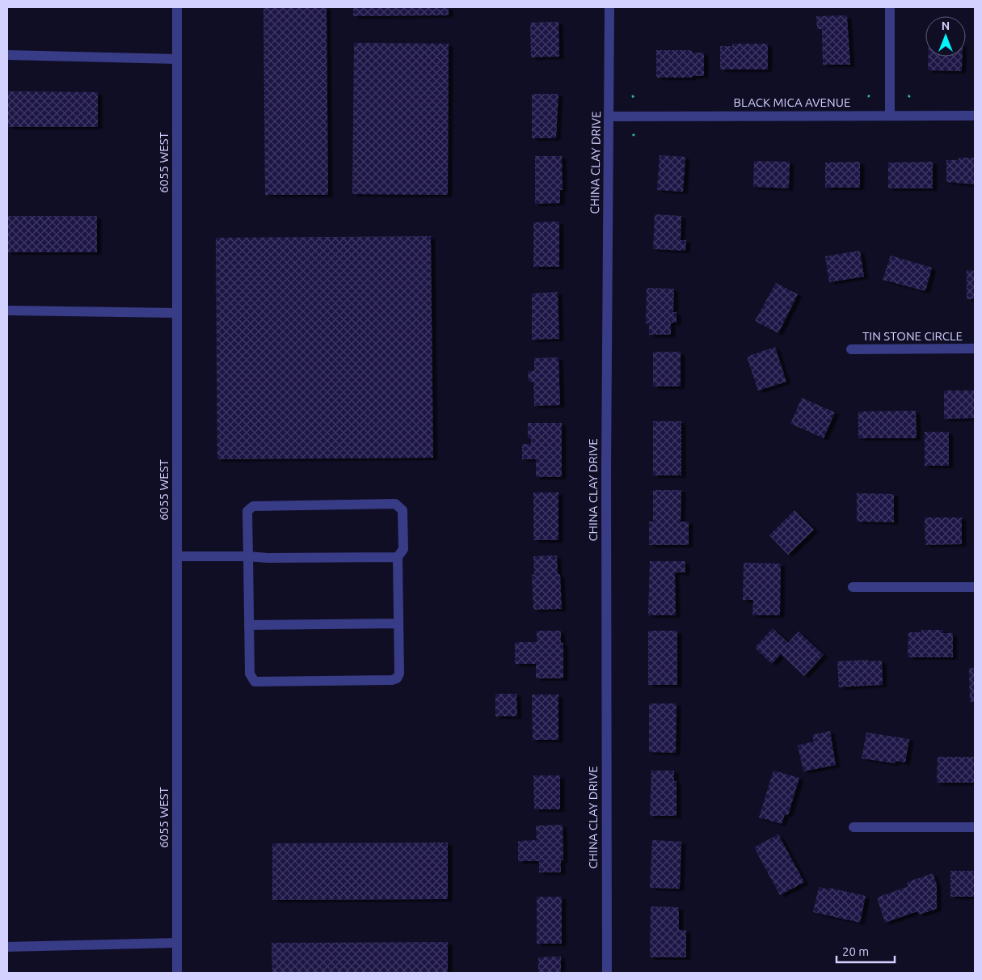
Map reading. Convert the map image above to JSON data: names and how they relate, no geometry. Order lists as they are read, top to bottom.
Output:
{
  "streets": {
    "street": [
      "BLACK MICA AVENUE",
      "6055 WEST",
      "CHINA CLAY DRIVE",
      "TIN STONE CIRCLE"
    ]
  },
  "crossings": [
    ["BLACK MICA AVENUE", "CHINA CLAY DRIVE"]
  ],
  "scale_bar": "20 m",
  "north": "top"
}
